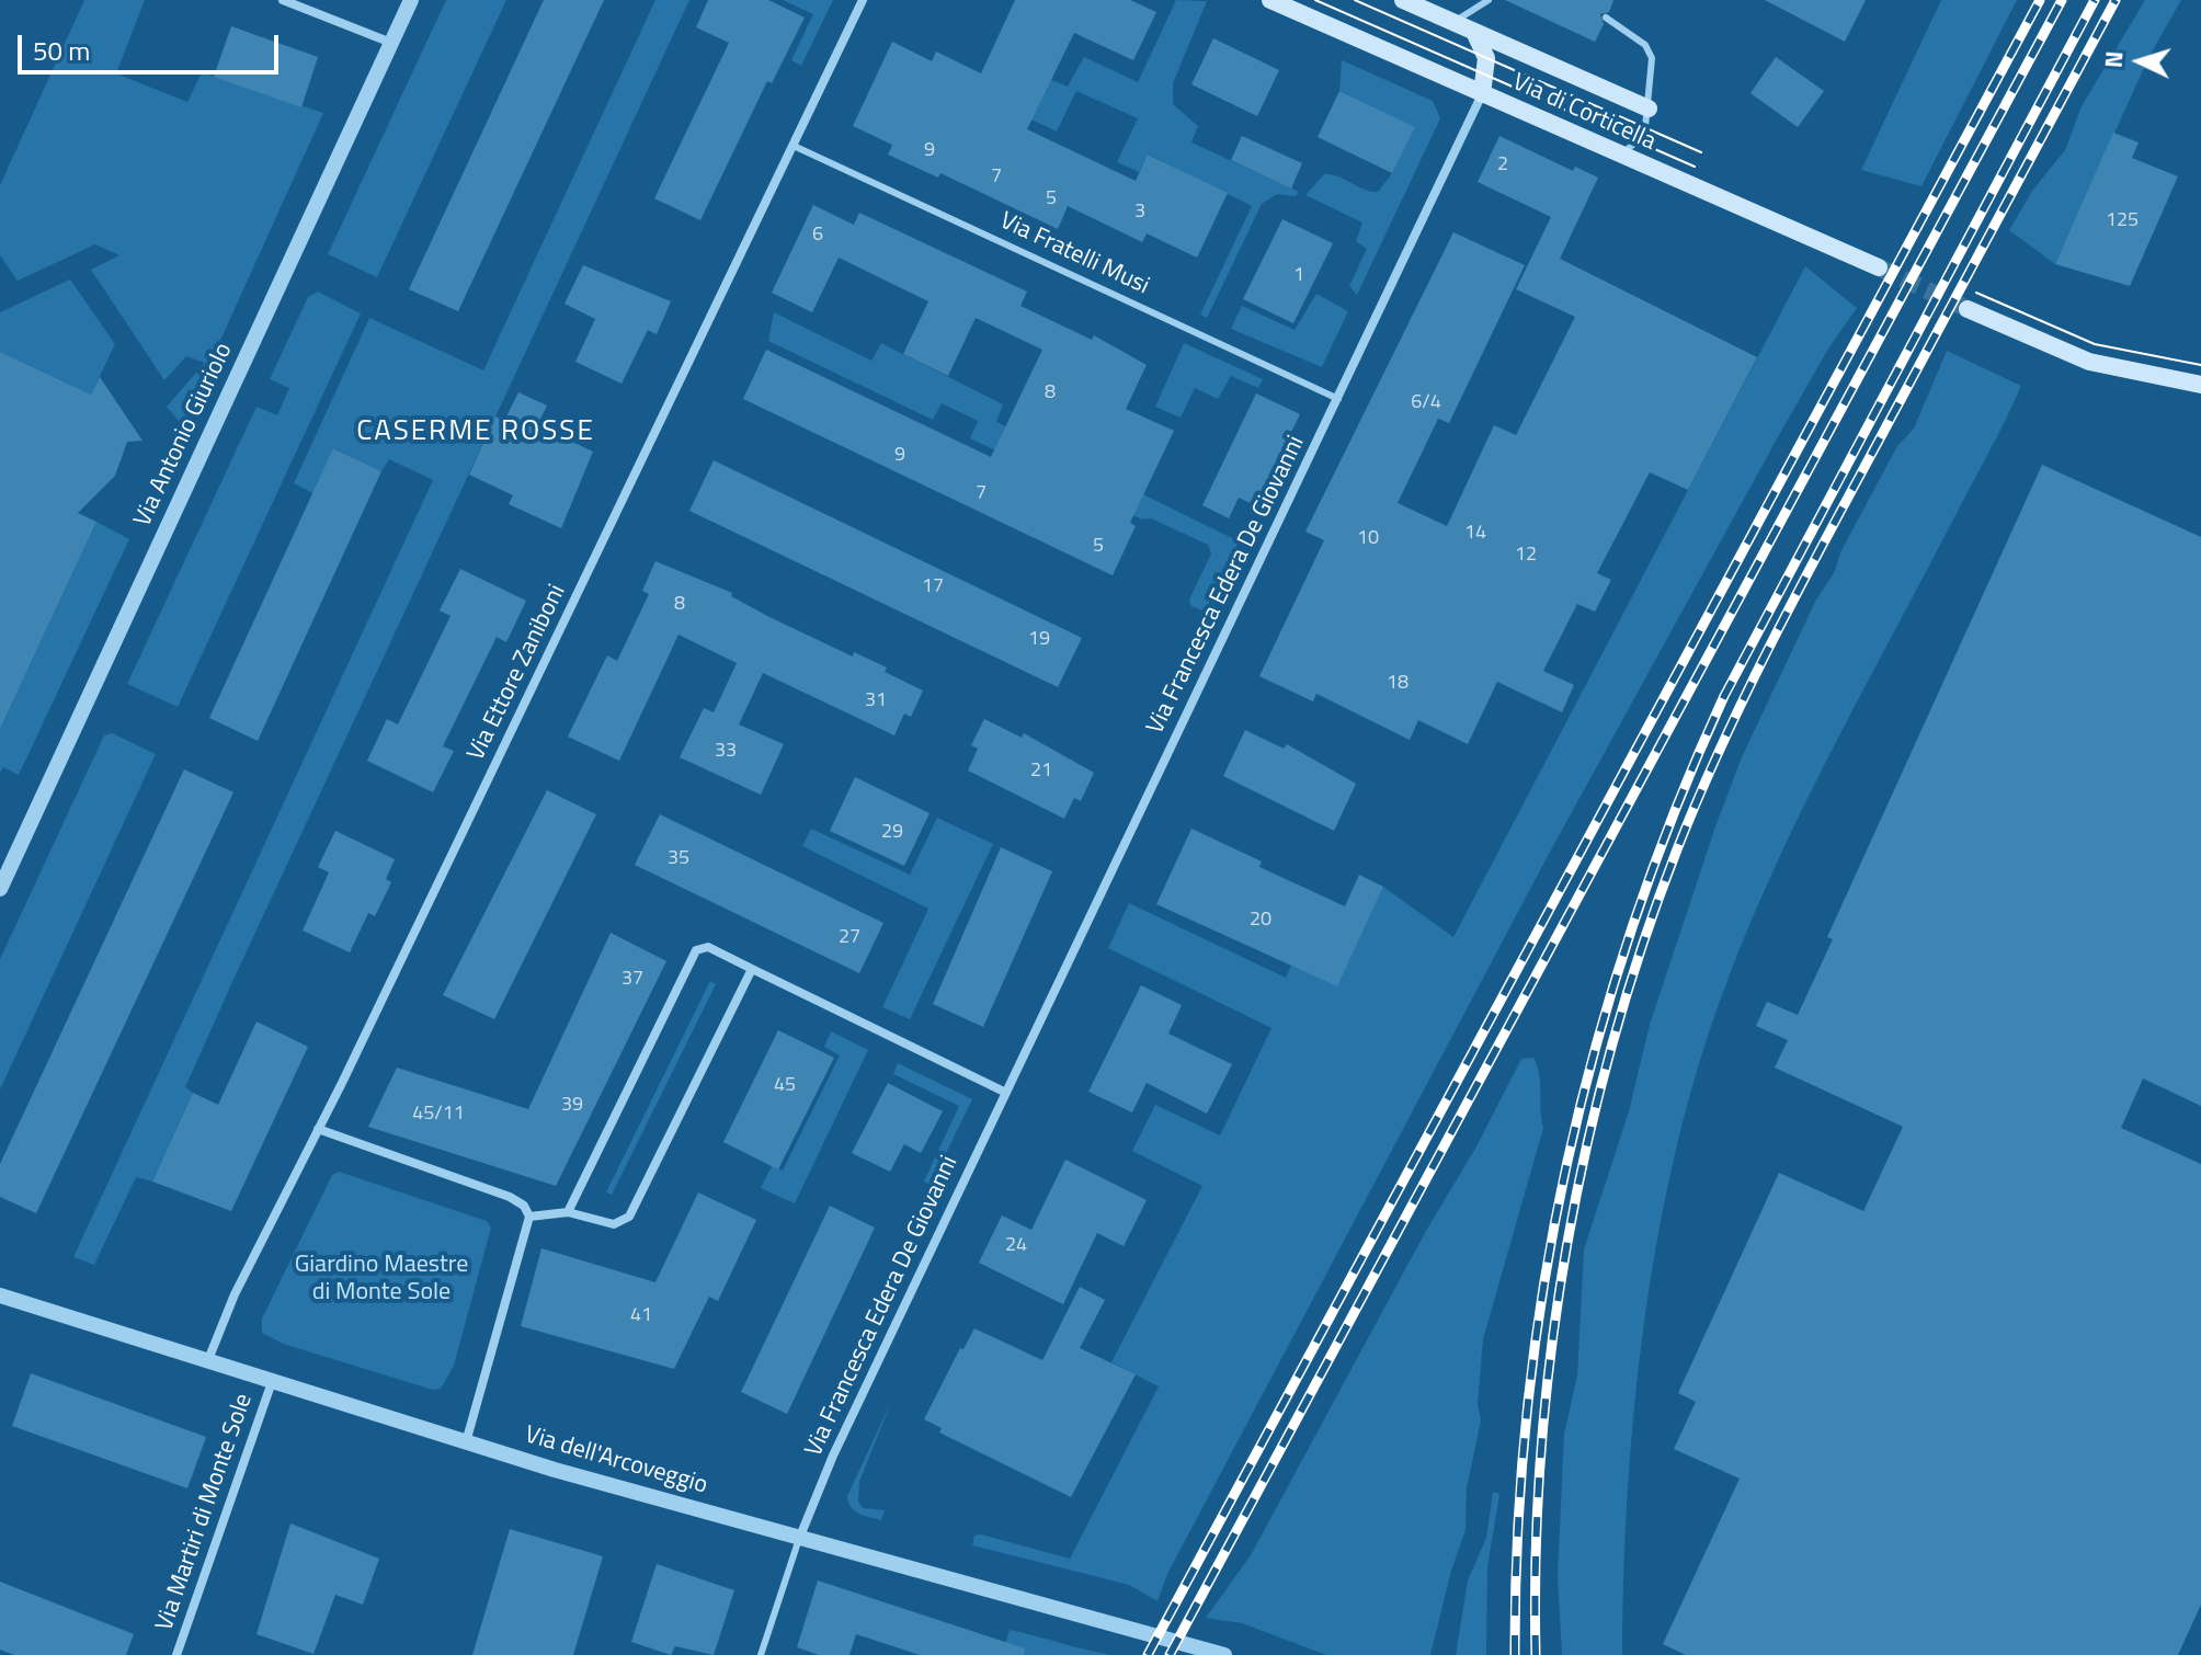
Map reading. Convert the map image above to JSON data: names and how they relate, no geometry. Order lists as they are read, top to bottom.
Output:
{
  "streets": {
    "main road": ["Via di Corticella"],
    "street": [
      "Via Antonio Giuriolo",
      "Via Francesca Edera De Giovanni",
      "Via Ettore Zaniboni",
      "Via dell'Arcoveggio",
      "Via Martiri di Monte Sole"
    ],
    "lane": ["Via Fratelli Musi"]
  },
  "crossings": [
    ["Via di Corticella", "Via Francesca Edera De Giovanni"],
    ["Via Fratelli Musi", "Via Francesca Edera De Giovanni"],
    ["Via Fratelli Musi", "Via Ettore Zaniboni"],
    ["Via Francesca Edera De Giovanni", "Via dell'Arcoveggio"],
    ["Via Ettore Zaniboni", "Via dell'Arcoveggio"],
    ["Via dell'Arcoveggio", "Via Martiri di Monte Sole"]
  ],
  "districts": ["CASERME ROSSE"],
  "parks": ["Giardino Maestre di Monte Sole"],
  "house_numbers": [
    "9",
    "2",
    "7",
    "5",
    "3",
    "125",
    "6",
    "1",
    "8",
    "6/4",
    "9",
    "7",
    "14",
    "10",
    "5",
    "12",
    "17",
    "8",
    "19",
    "18",
    "31",
    "33",
    "21",
    "29",
    "35",
    "20",
    "27",
    "37",
    "45",
    "39",
    "45/11",
    "24",
    "41"
  ],
  "scale_bar": "50 m",
  "north": "left"
}
